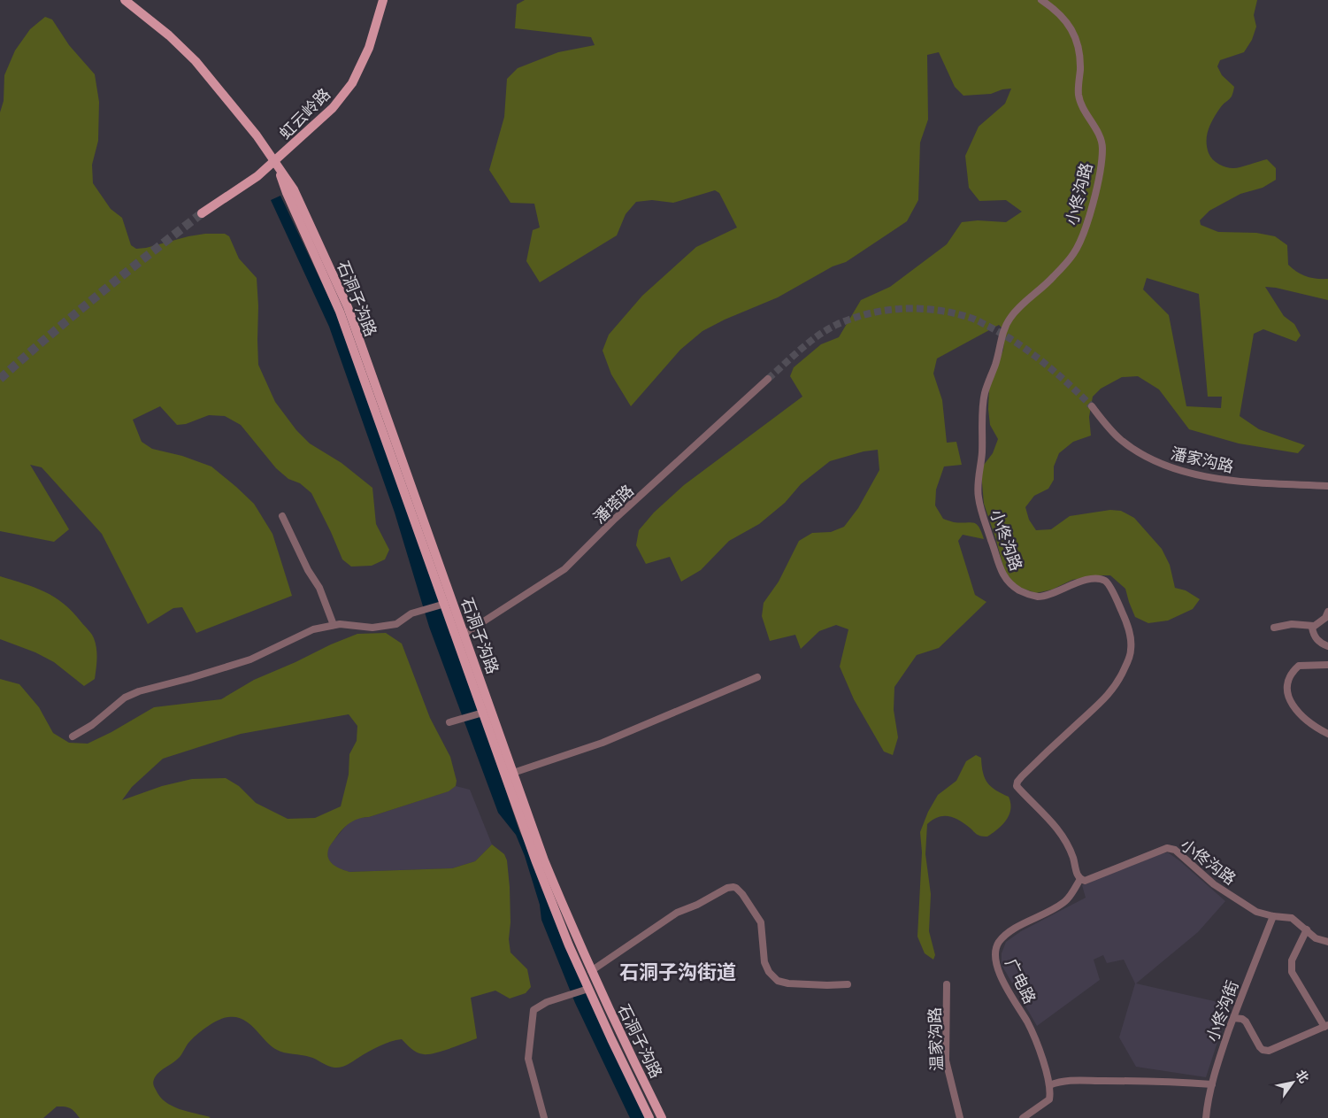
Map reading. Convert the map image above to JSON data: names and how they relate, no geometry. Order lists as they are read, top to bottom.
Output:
{
  "streets": {
    "main road": ["虹云岭路", "石洞子沟路"],
    "street": [
      "小佟沟路",
      "潘家沟路",
      "潘塔路",
      "广电路",
      "小佟沟街",
      "温家沟路"
    ]
  },
  "crossings": [
    ["虹云岭路", "石洞子沟路"],
    ["小佟沟路", "广电路"],
    ["小佟沟路", "小佟沟街"],
    ["石洞子沟路", "潘塔路"]
  ],
  "districts": ["石洞子沟街道"],
  "north": "top right"
}
